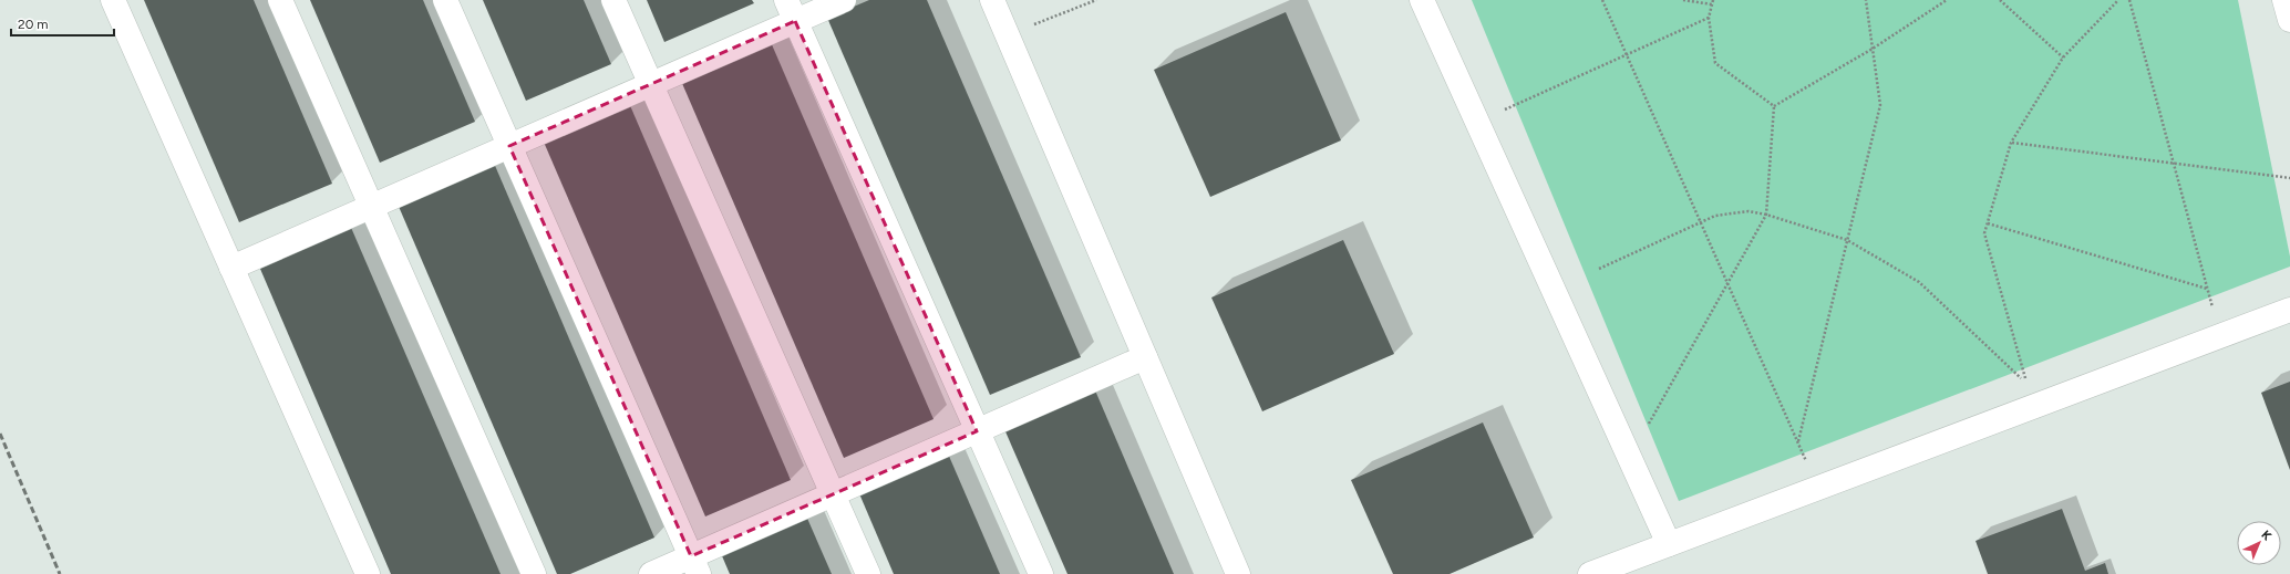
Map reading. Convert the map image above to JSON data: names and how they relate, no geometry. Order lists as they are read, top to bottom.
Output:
{
  "scale_bar": "20 m",
  "north": "top right"
}
